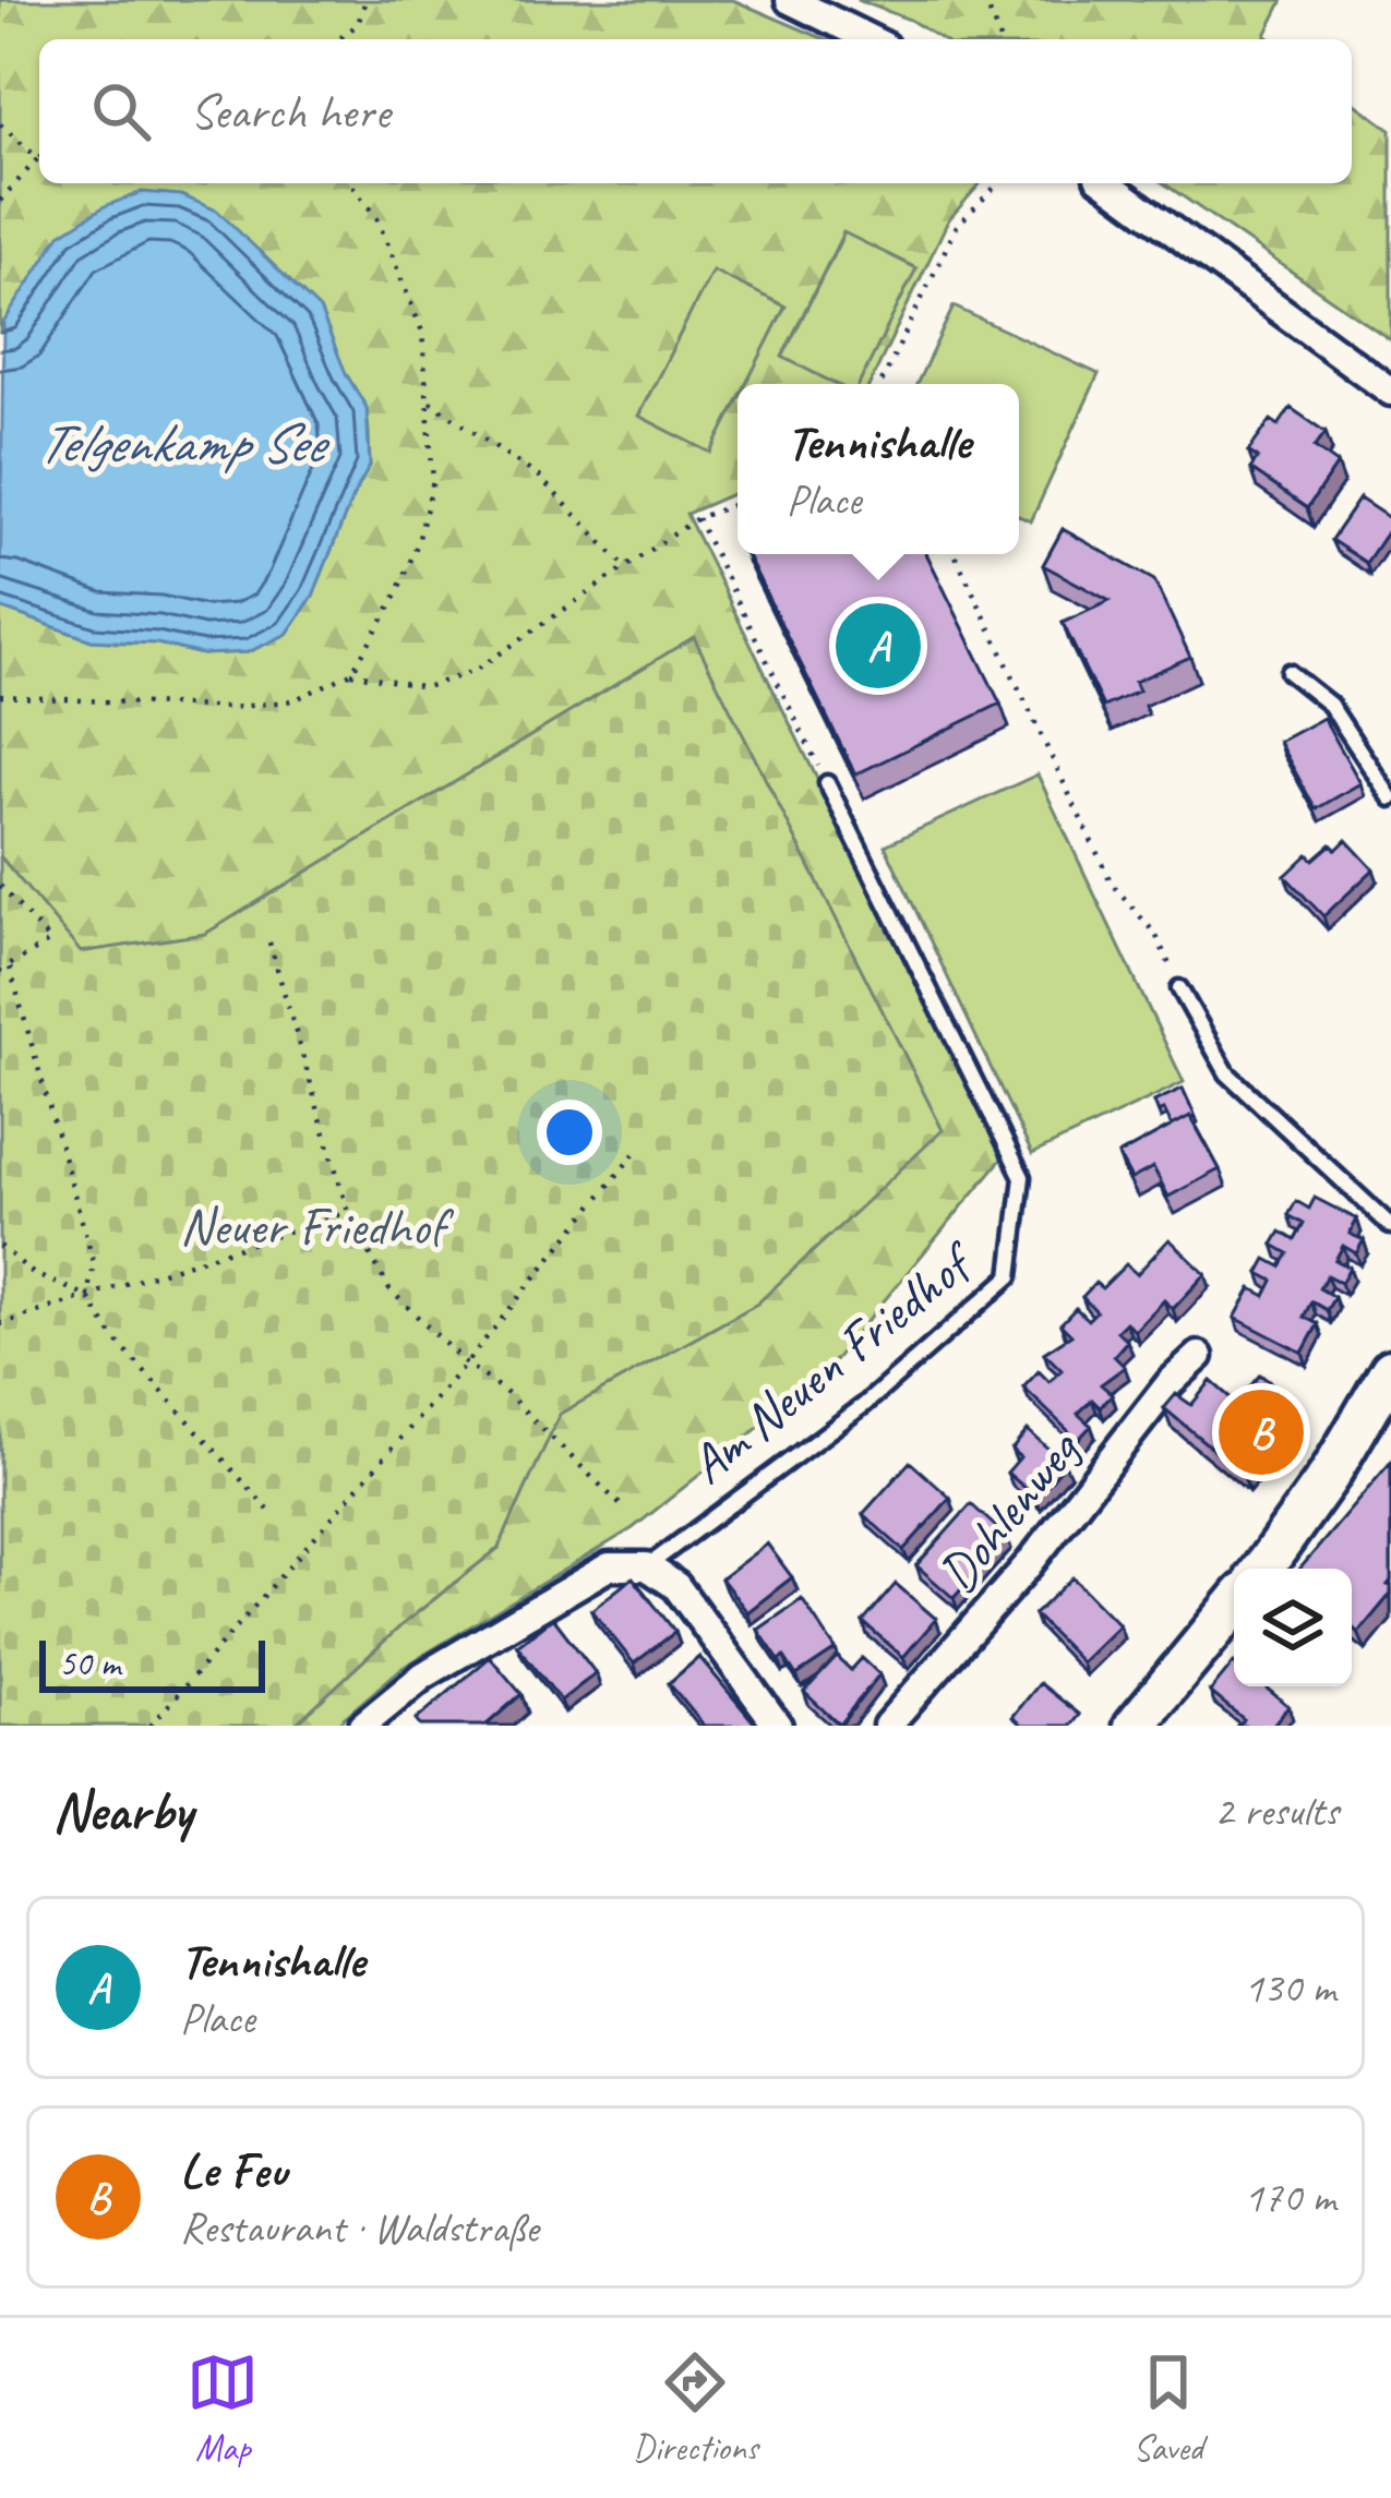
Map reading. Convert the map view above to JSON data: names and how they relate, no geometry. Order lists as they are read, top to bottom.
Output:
{
  "streets": {
    "street": ["Am Neuen Friedhof", "Dohlenweg"]
  },
  "water": ["Telgenkamp See"],
  "parks": ["Neuer Friedhof"],
  "scale_bar": "50 m",
  "page": {
    "search": "Search here",
    "popup": ["Tennishalle", "Place"],
    "pins": ["A", "B"],
    "scale": "50 m",
    "heading": ["Nearby", "2 results"],
    "list": [
      {
        "mark": "A",
        "name": "Tennishalle",
        "note": "Place",
        "value": "130 m"
      },
      {
        "mark": "B",
        "name": "Le Feu",
        "note": "Restaurant · Waldstraße",
        "value": "170 m"
      }
    ],
    "nav": ["Map", "Directions", "Saved"]
  }
}
